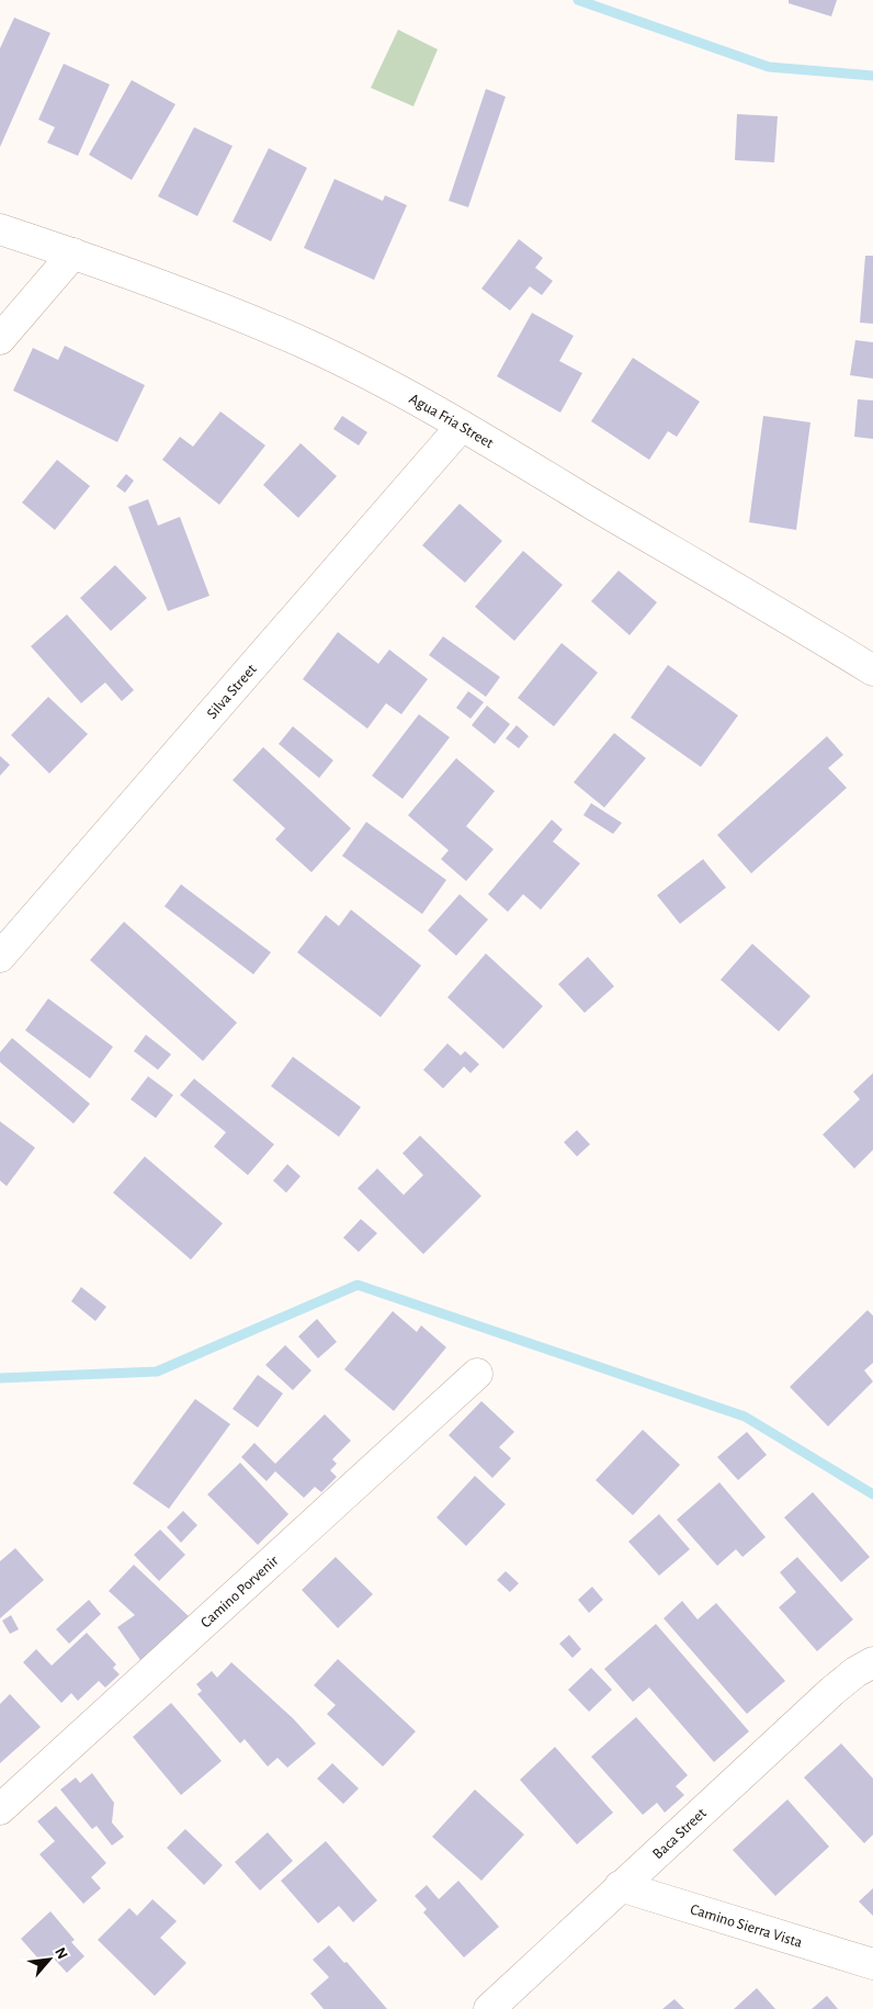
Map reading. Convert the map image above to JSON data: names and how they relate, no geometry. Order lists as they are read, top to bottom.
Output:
{
  "streets": {
    "street": [
      "Agua Fria Street",
      "Silva Street",
      "Camino Porvenir",
      "Baca Street",
      "Camino Sierra Vista"
    ]
  },
  "crossings": [
    ["Agua Fria Street", "Silva Street"],
    ["Baca Street", "Camino Sierra Vista"]
  ],
  "north": "top right"
}
